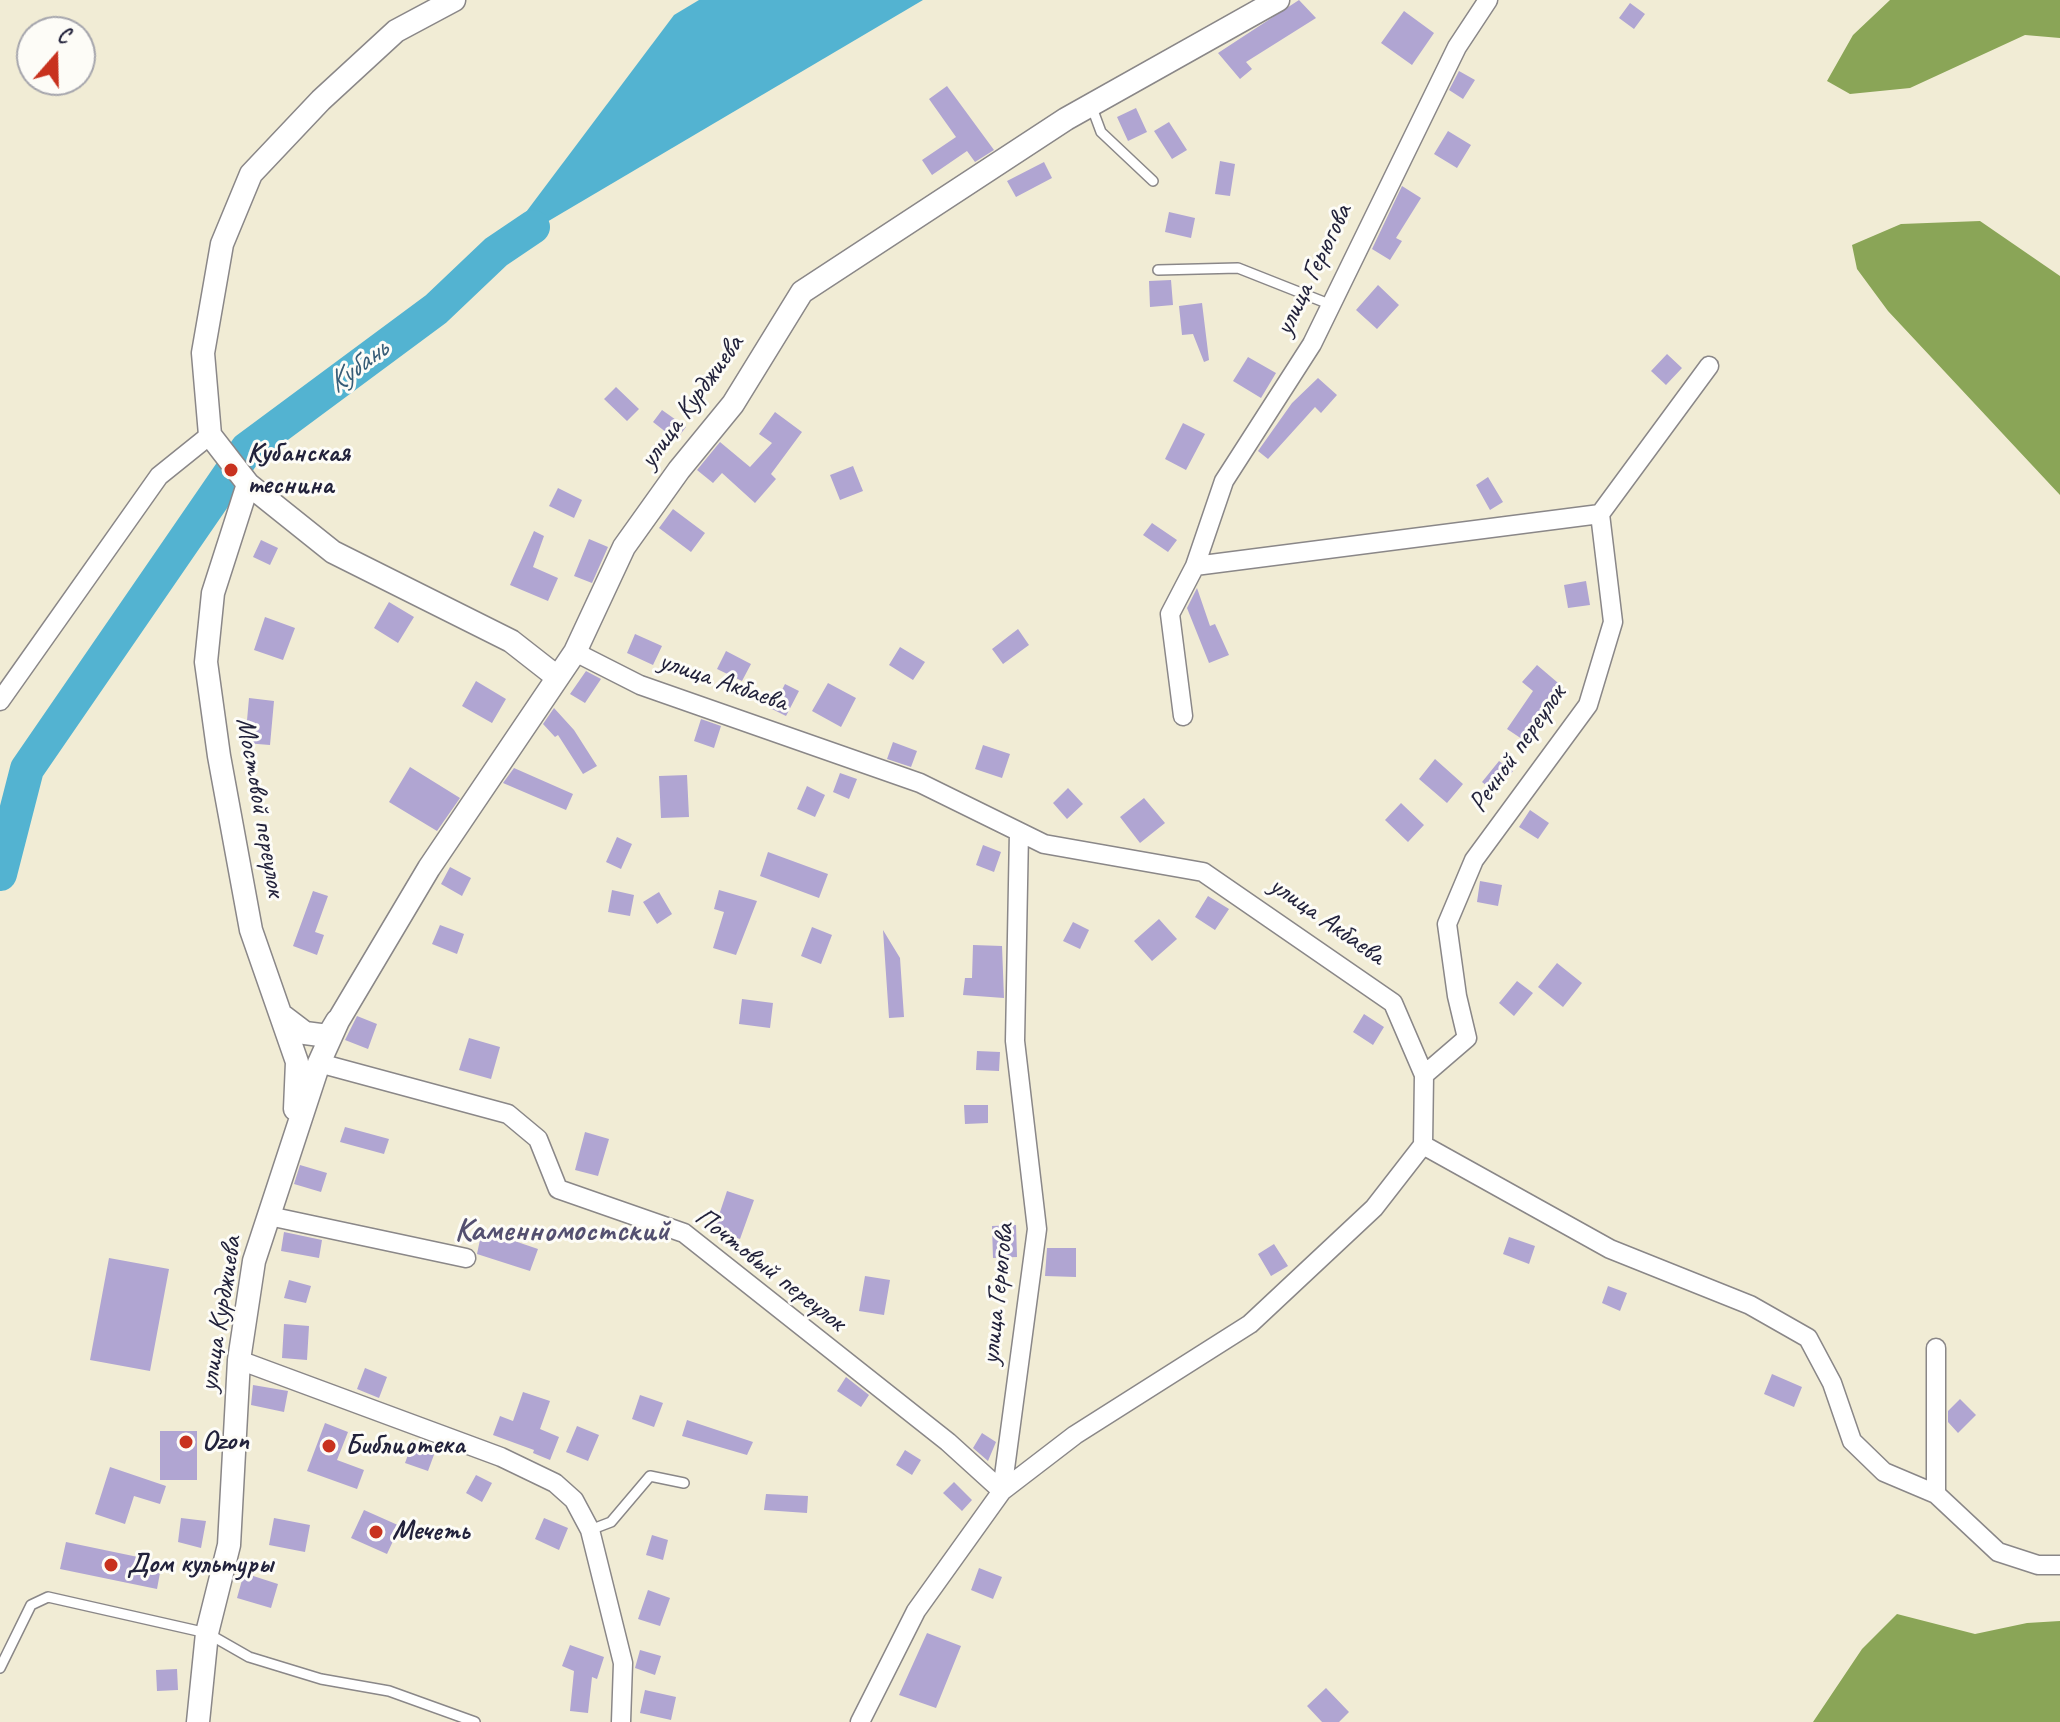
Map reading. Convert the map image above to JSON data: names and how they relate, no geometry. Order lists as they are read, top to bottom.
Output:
{
  "streets": {
    "street": [
      "улица Герюгова",
      "улица Курджиева",
      "улица Акбаева",
      "Речной переулок",
      "Мостовой переулок",
      "Почтовый переулок"
    ]
  },
  "crossings": [
    ["улица Герюгова", "улица Акбаева"],
    ["улица Герюгова", "Почтовый переулок"],
    ["улица Курджиева", "улица Акбаева"],
    ["улица Курджиева", "Мостовой переулок"],
    ["улица Курджиева", "Почтовый переулок"],
    ["улица Акбаева", "Речной переулок"]
  ],
  "districts": ["Каменномостский"],
  "water": ["Кубань"],
  "places": [
    "Кубанская теснина",
    "Ozon",
    "Библиотека",
    "Мечеть",
    "Дом культуры"
  ],
  "north": "top"
}
